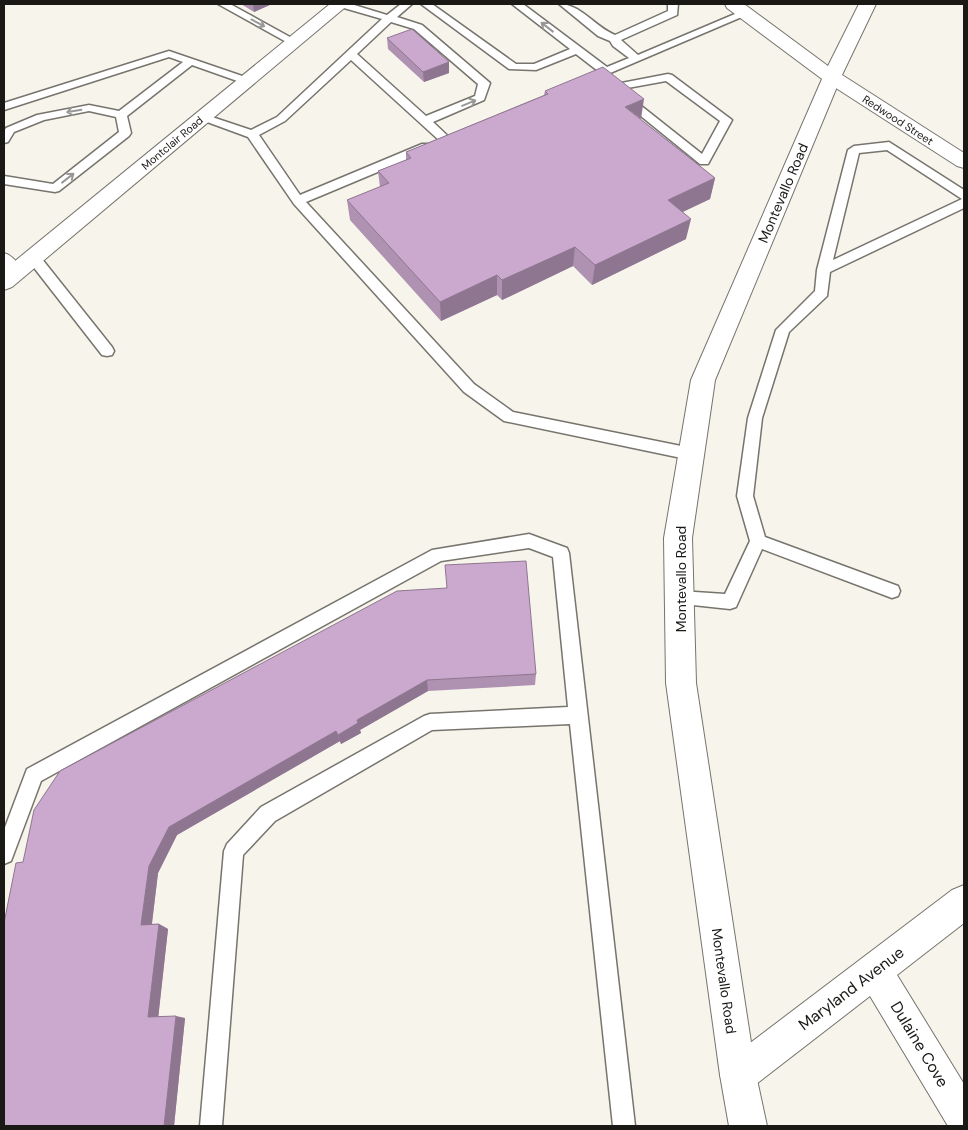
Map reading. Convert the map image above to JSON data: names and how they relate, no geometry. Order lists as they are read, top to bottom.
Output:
{
  "streets": {
    "main road": [
      "Redwood Street",
      "Montclair Road",
      "Montevallo Road",
      "Maryland Avenue",
      "Dulaine Cove"
    ]
  },
  "crossings": [
    ["Redwood Street", "Montevallo Road"],
    ["Montevallo Road", "Maryland Avenue"],
    ["Maryland Avenue", "Dulaine Cove"]
  ]
}
